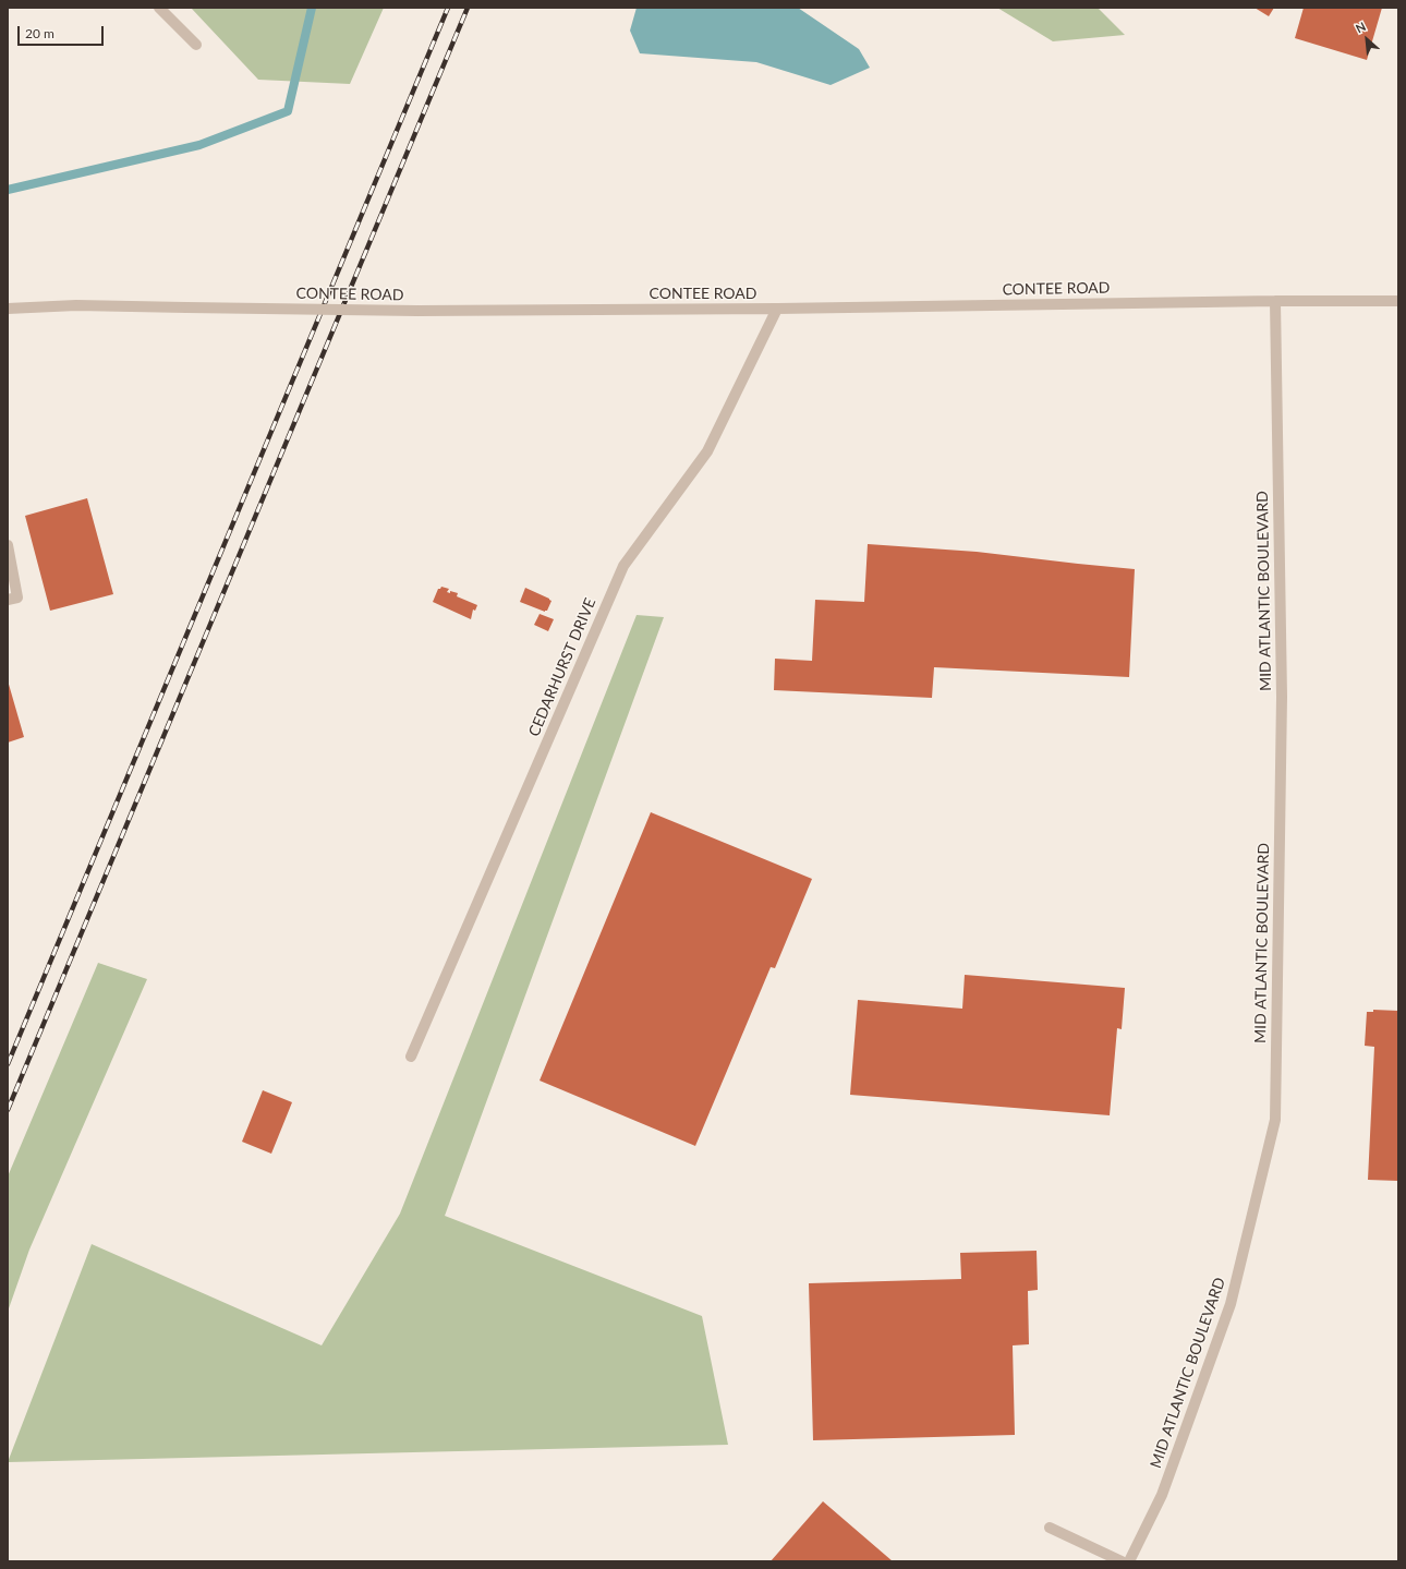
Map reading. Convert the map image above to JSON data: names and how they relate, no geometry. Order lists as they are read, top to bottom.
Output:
{
  "streets": {
    "street": ["CONTEE ROAD", "MID ATLANTIC BOULEVARD", "CEDARHURST DRIVE"]
  },
  "crossings": [
    ["CONTEE ROAD", "MID ATLANTIC BOULEVARD"],
    ["CONTEE ROAD", "CEDARHURST DRIVE"]
  ],
  "scale_bar": "20 m",
  "north": "top left"
}
